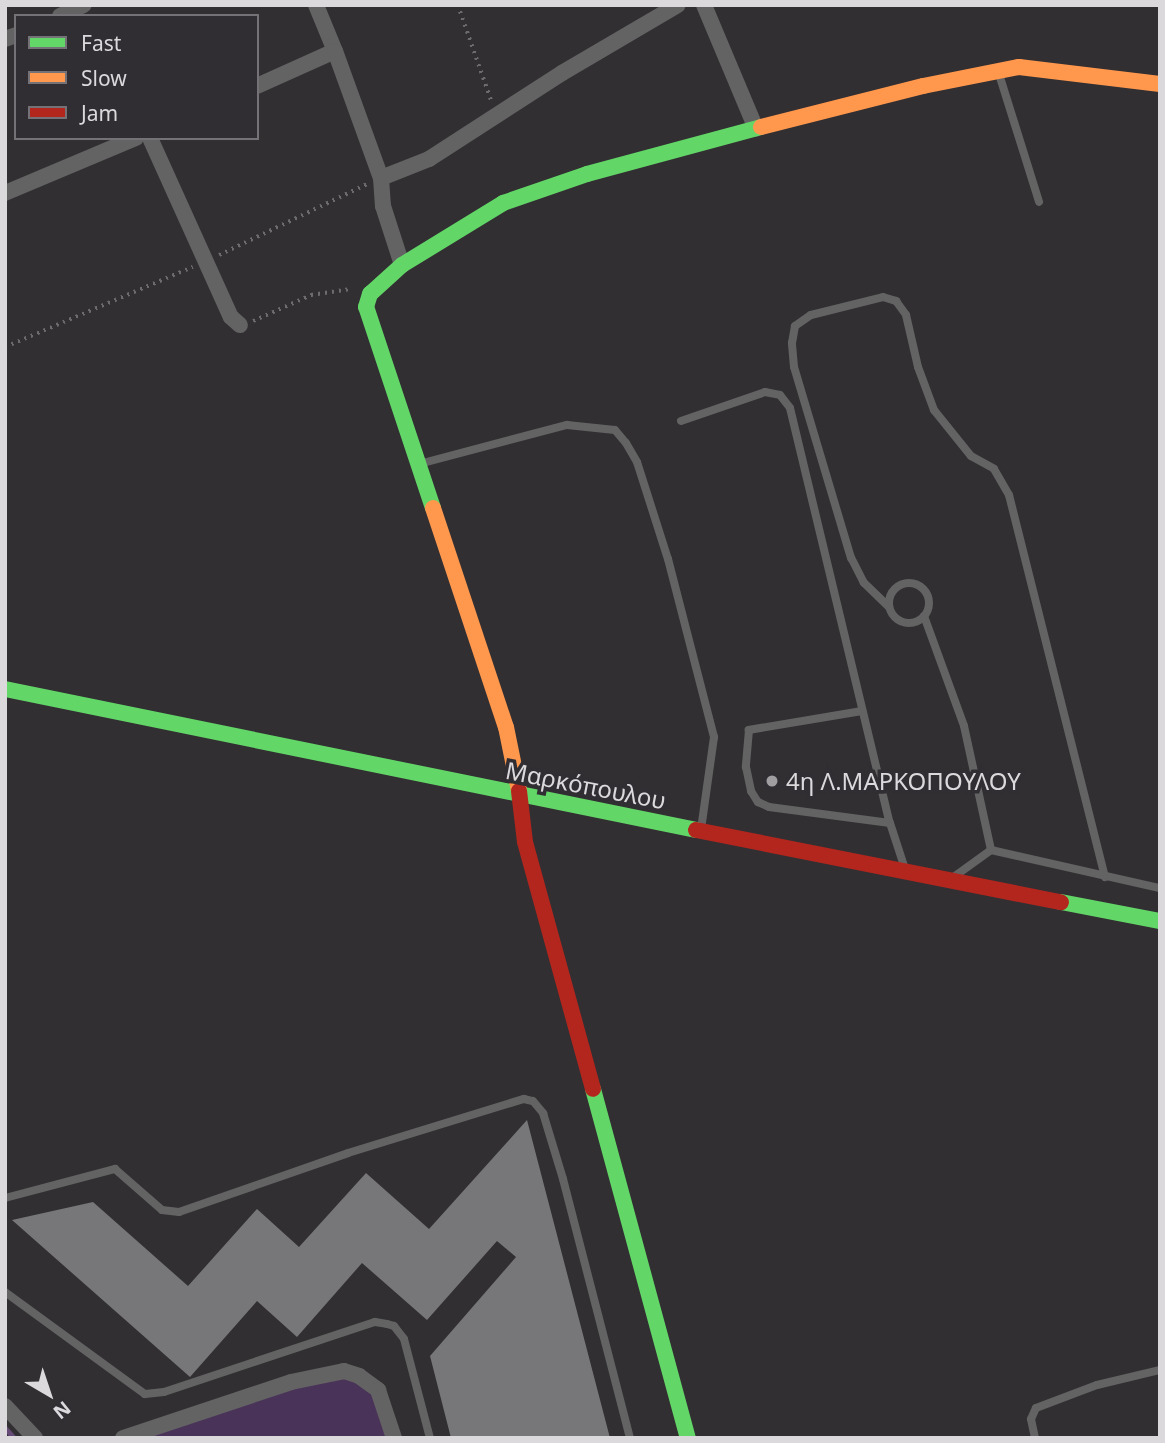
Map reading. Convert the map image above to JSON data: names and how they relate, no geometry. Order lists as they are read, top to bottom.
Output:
{
  "streets": {
    "street": ["Μαρκόπουλου"]
  },
  "places": ["4η Λ.ΜΑΡΚΟΠΟΥΛΟΥ"],
  "legend": ["Fast", "Slow", "Jam"],
  "north": "bottom right"
}
